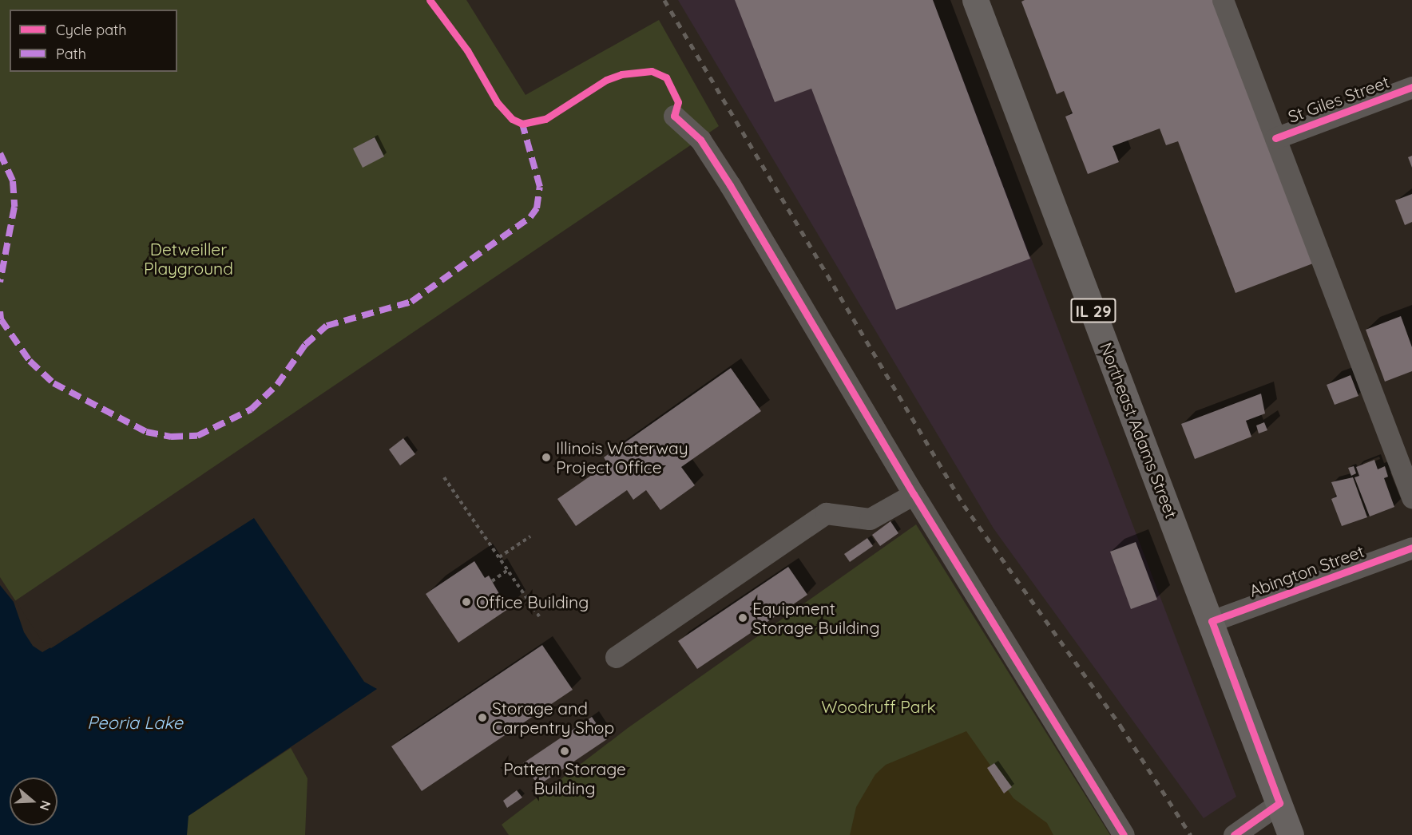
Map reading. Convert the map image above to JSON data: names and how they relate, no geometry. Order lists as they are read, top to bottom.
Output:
{
  "streets": {
    "main road": ["IL 29", "Northeast Adams Street"],
    "street": ["St Giles Street", "Abington Street"]
  },
  "crossings": [
    ["Northeast Adams Street", "Abington Street"]
  ],
  "water": ["Peoria Lake"],
  "parks": ["Detweiller Playground", "Woodruff Park"],
  "places": [
    "Illinois Waterway Project Office",
    "Office Building",
    "Equipment Storage Building",
    "Storage and Carpentry Shop",
    "Pattern Storage Building"
  ],
  "legend": ["Cycle path", "Path"],
  "north": "right"
}
